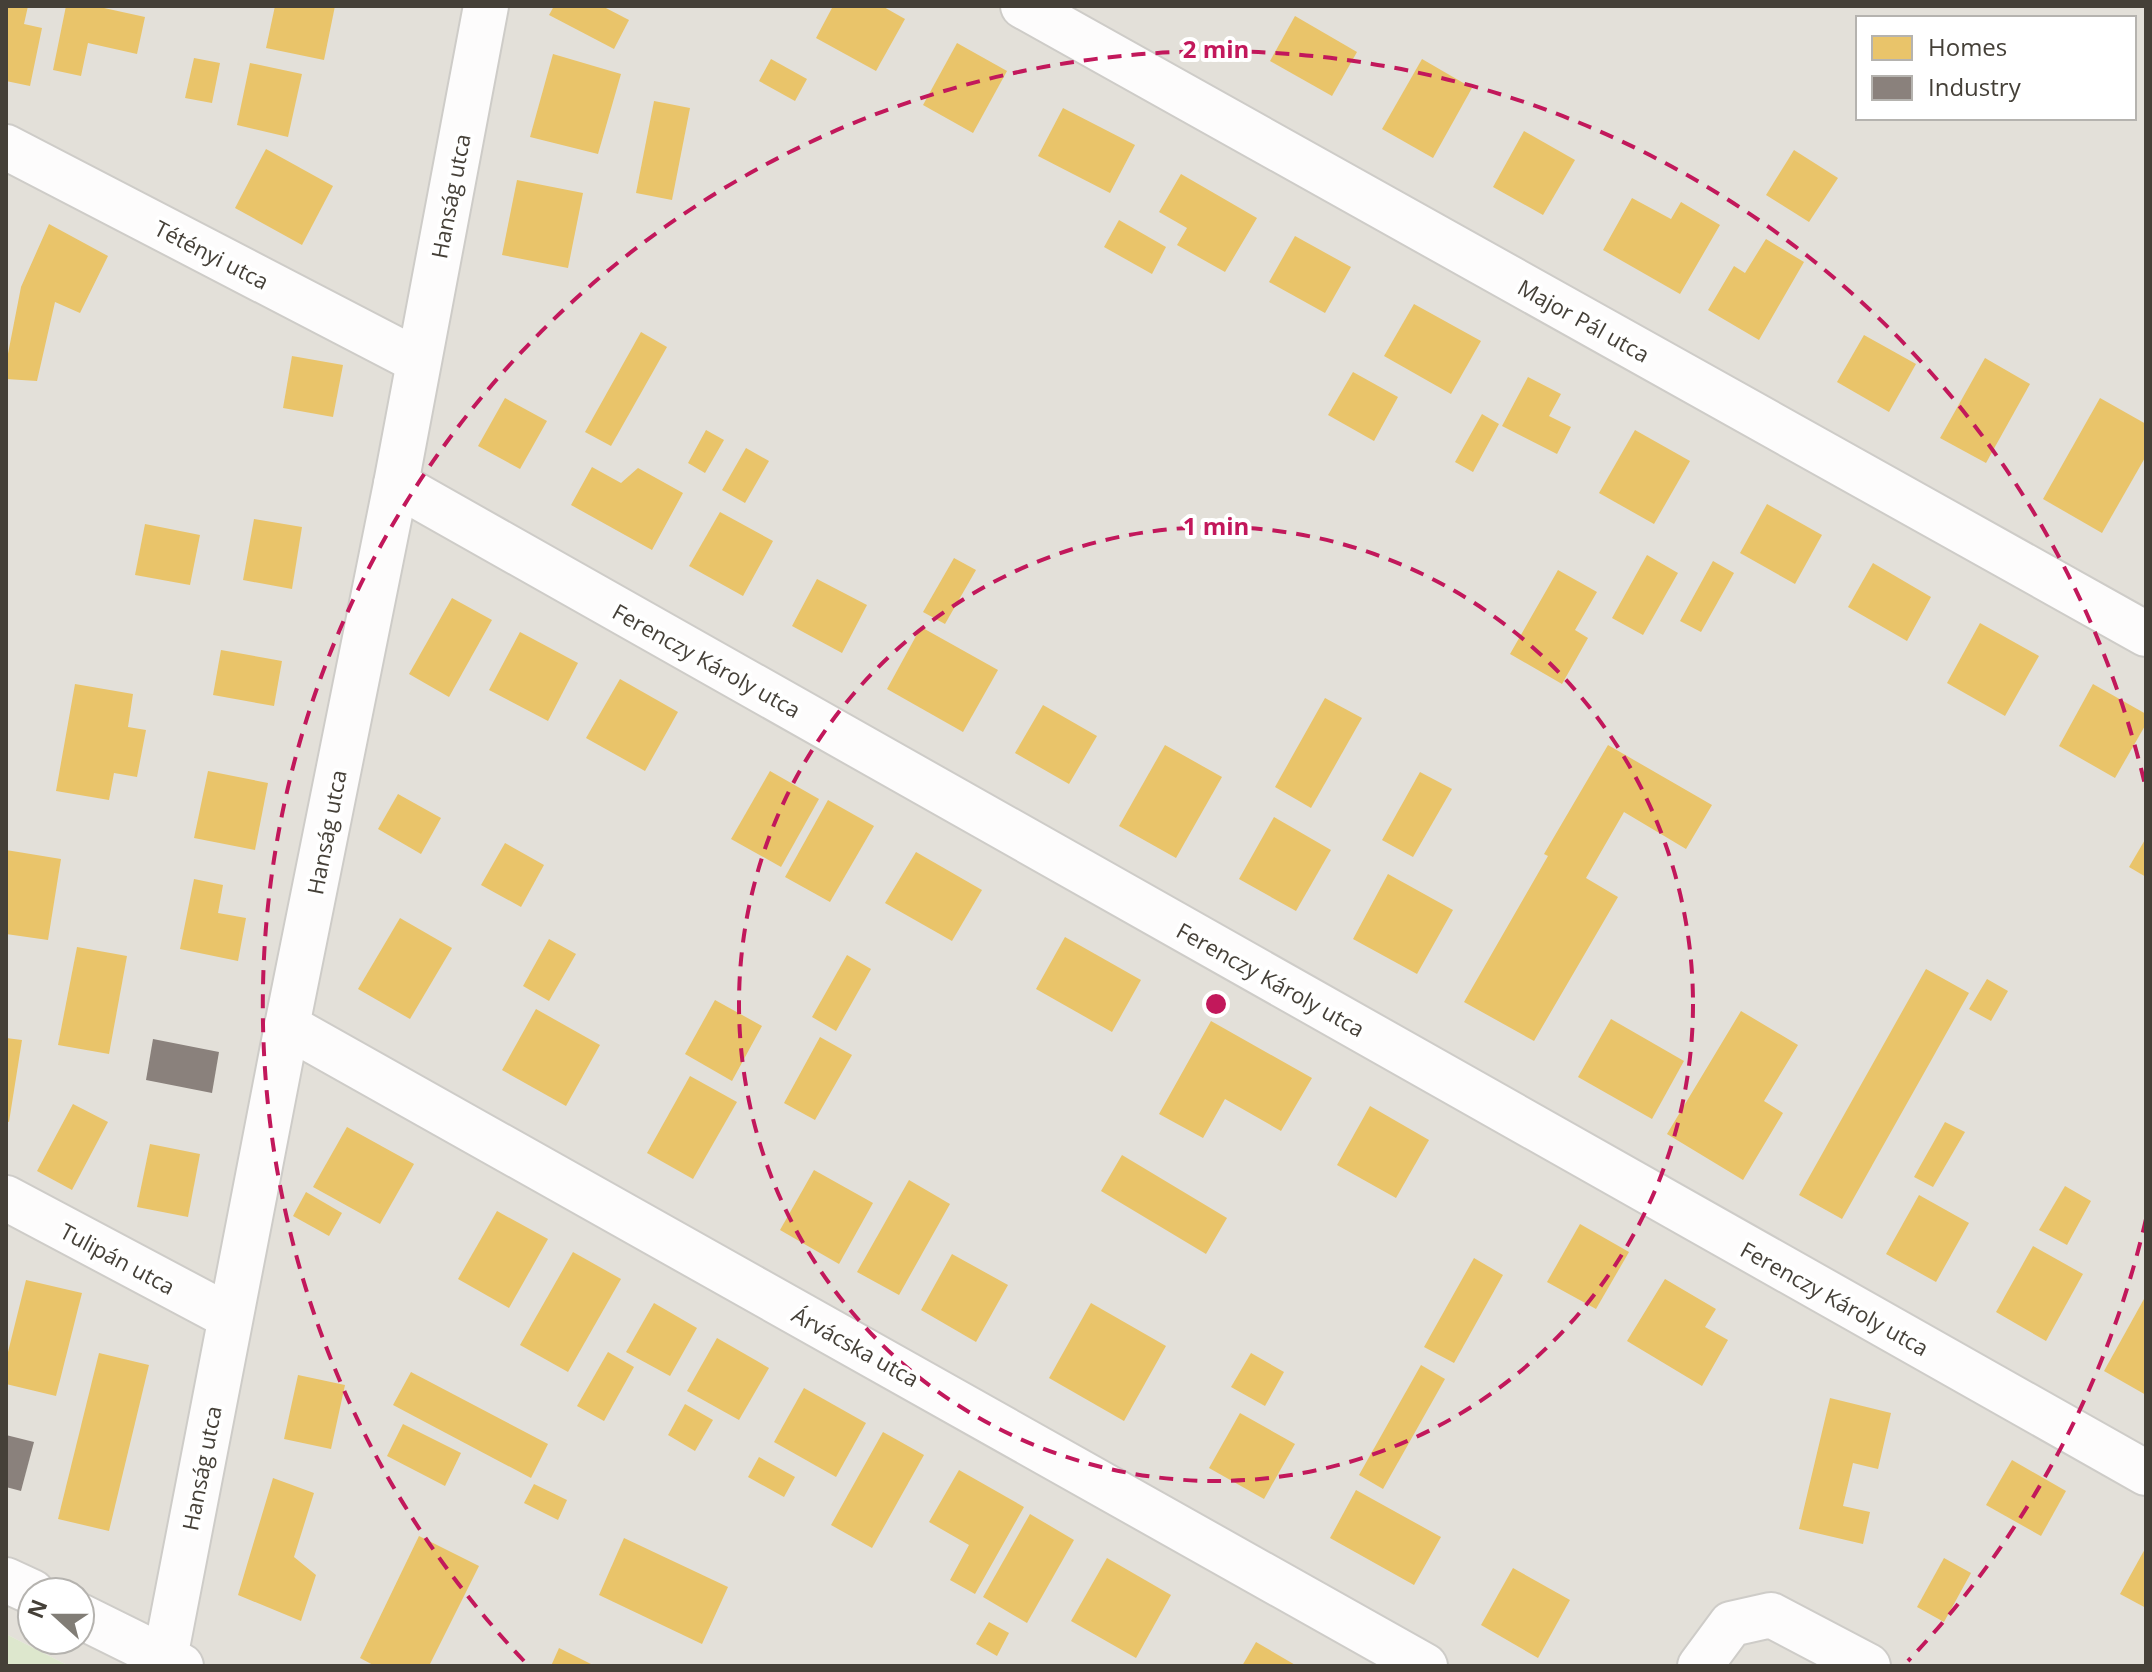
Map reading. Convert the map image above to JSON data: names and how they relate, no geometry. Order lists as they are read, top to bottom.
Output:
{
  "streets": {
    "street": [
      "Hanság utca",
      "Tétényi utca",
      "Major Pál utca",
      "Ferenczy Károly utca",
      "Tulipán utca",
      "Árvácska utca"
    ]
  },
  "crossings": [
    ["Hanság utca", "Tétényi utca"],
    ["Hanság utca", "Ferenczy Károly utca"],
    ["Hanság utca", "Tulipán utca"],
    ["Hanság utca", "Árvácska utca"]
  ],
  "legend": ["Homes", "Industry"],
  "north": "left",
  "rings": ["2 min", "1 min"]
}
